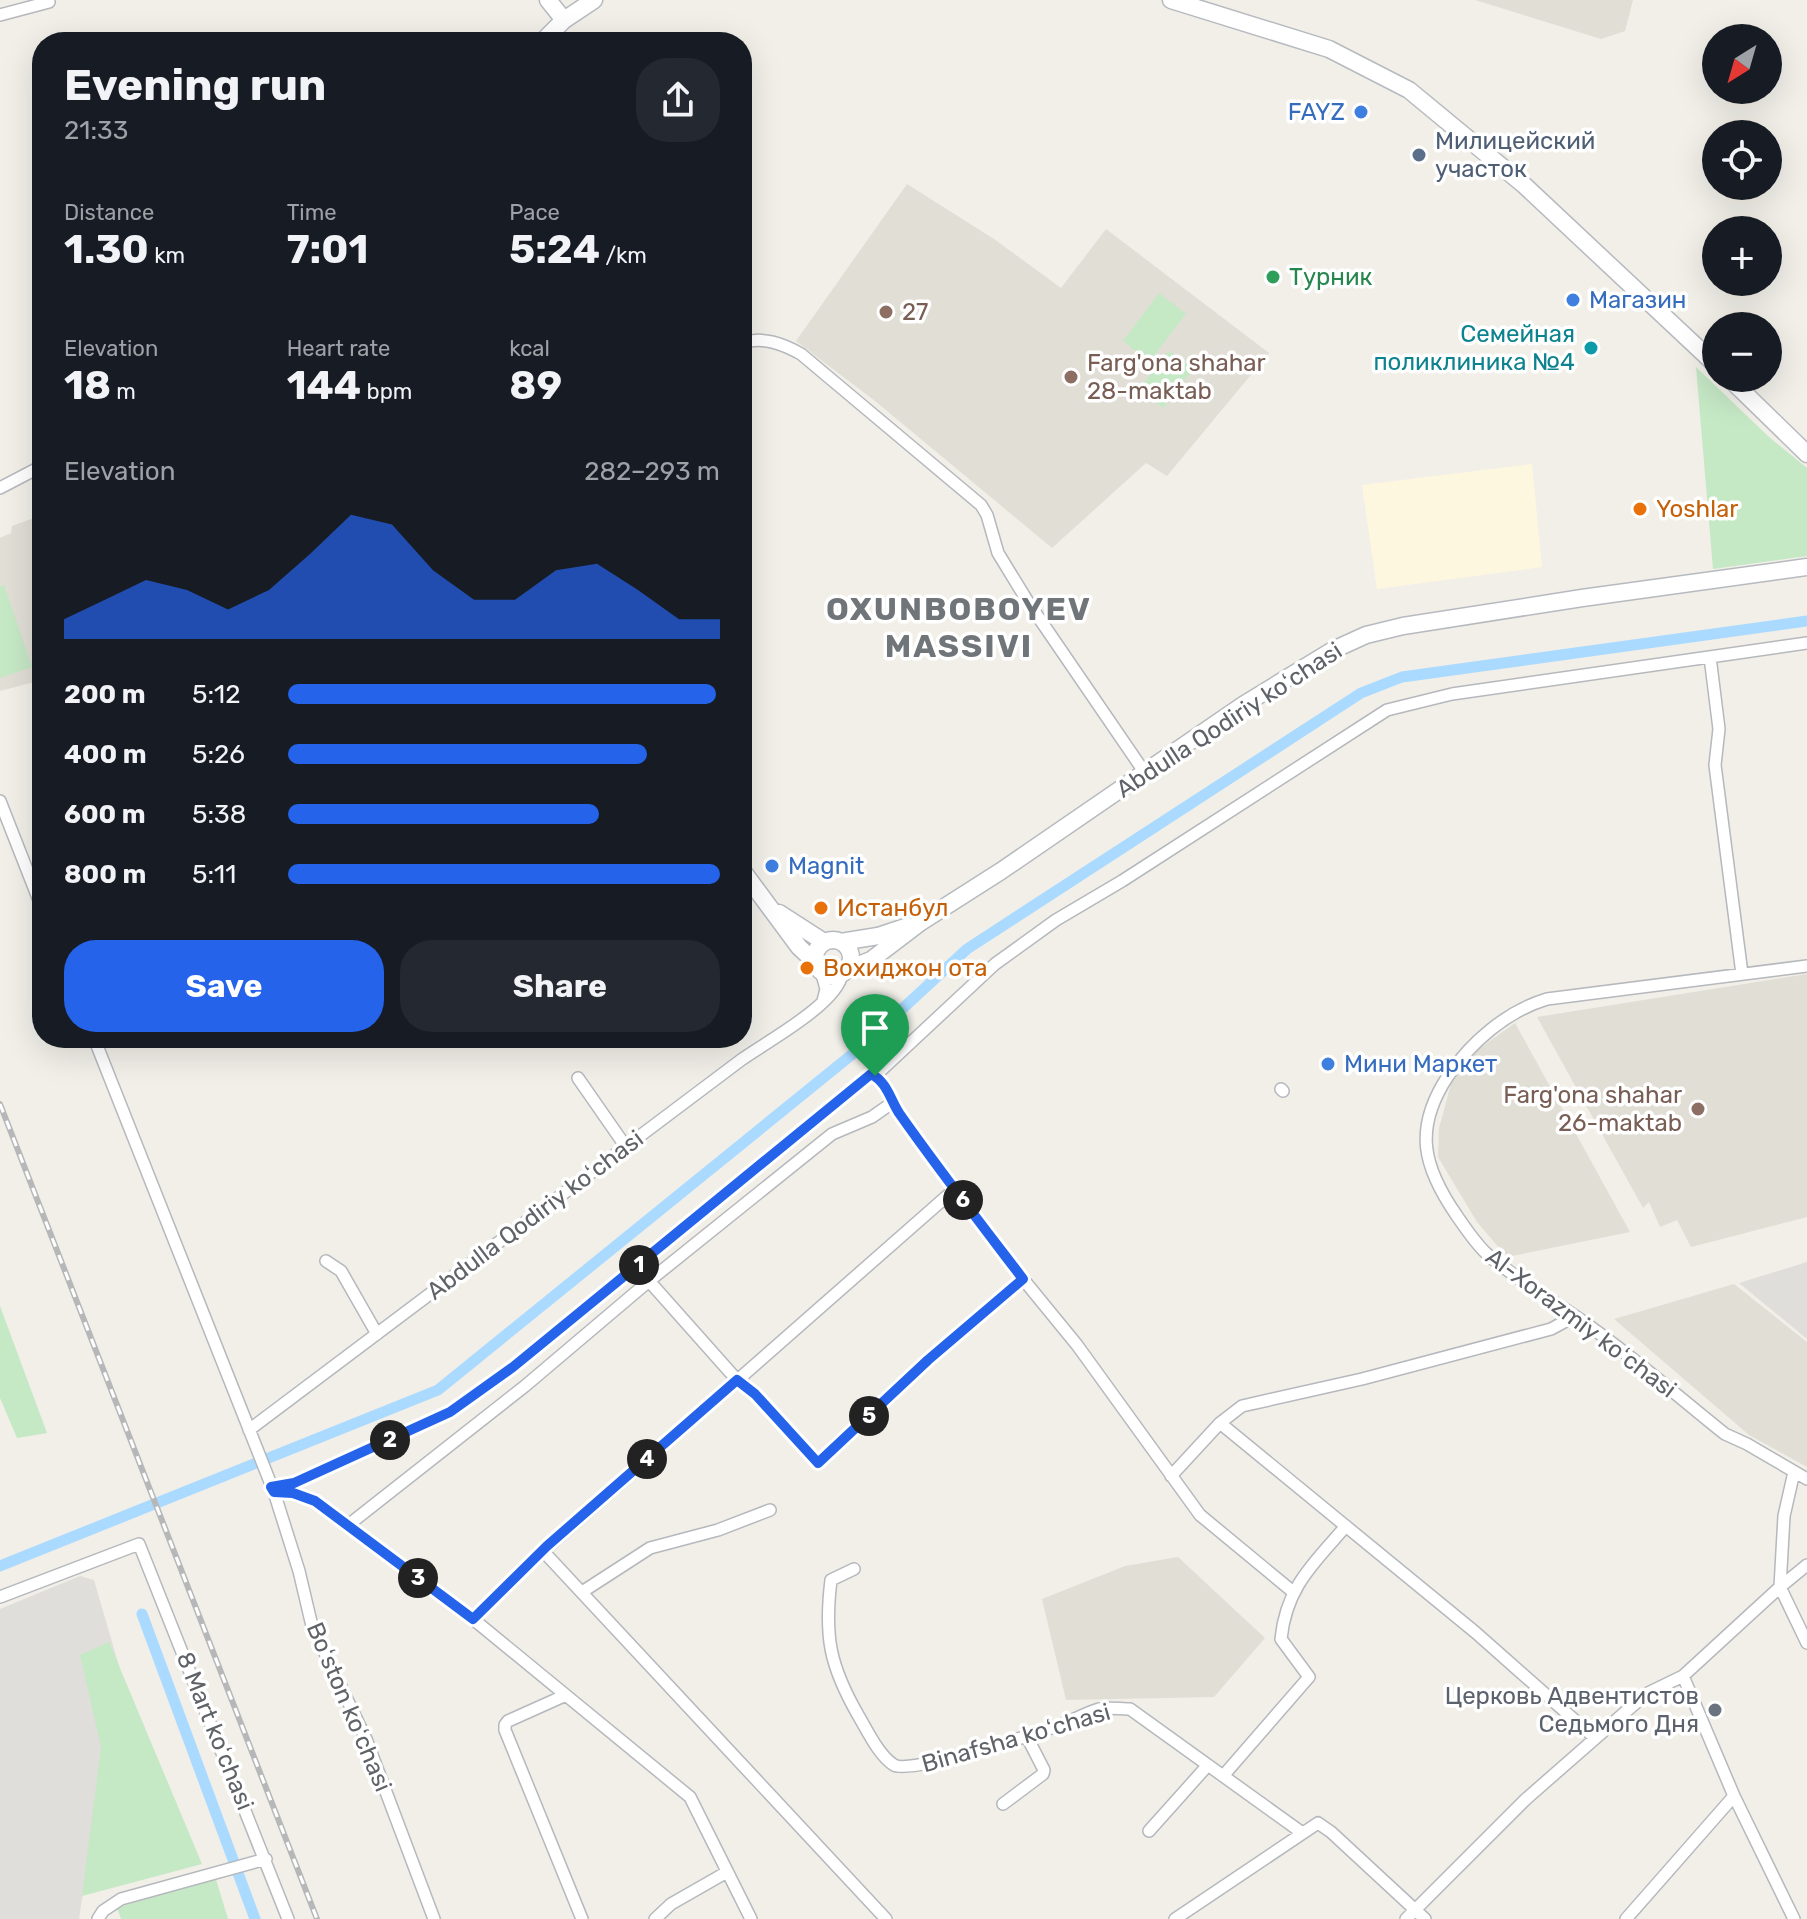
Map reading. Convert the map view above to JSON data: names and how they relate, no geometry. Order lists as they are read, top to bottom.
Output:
{
  "streets": {
    "street": [
      "Abdulla Qodiriy koʻchasi",
      "Al-Xorazmiy koʻchasi",
      "Boʻston koʻchasi",
      "8 Mart koʻchasi",
      "Binafsha koʻchasi"
    ]
  },
  "crossings": [
    ["Abdulla Qodiriy koʻchasi", "Boʻston koʻchasi"]
  ],
  "districts": ["OXUNBOBOYEV MASSIVI"],
  "places": [
    "FAYZ",
    "Милицейский участок",
    "Турник",
    "Магазин",
    "27",
    "Семейная поликлиника №4",
    "Farg'ona shahar 28-maktab",
    "Yoshlar",
    "Magnit",
    "Истанбул",
    "Вохиджон ота",
    "Мини Маркет",
    "Farg'ona shahar 26-maktab",
    "Церковь Адвентистов Седьмого Дня"
  ],
  "north": "bottom left",
  "page": {
    "map_buttons": ["+", "−"],
    "heading": ["Evening run", "21:33"],
    "stats": [
      ["Distance", "1.30 km"],
      ["Time", "7:01"],
      ["Pace", "5:24 /km"],
      ["Elevation", "18 m"],
      ["Heart rate", "144 bpm"],
      ["kcal", "89"]
    ],
    "chart": ["Elevation", "282–293 m"],
    "list": [
      {
        "name": "200 m",
        "note": "5:12"
      },
      {
        "name": "400 m",
        "note": "5:26"
      },
      {
        "name": "600 m",
        "note": "5:38"
      },
      {
        "name": "800 m",
        "note": "5:11"
      }
    ],
    "buttons": ["Save", "Share"],
    "pins": [
      "6",
      "1",
      "5",
      "2",
      "4",
      "3"
    ]
  }
}
